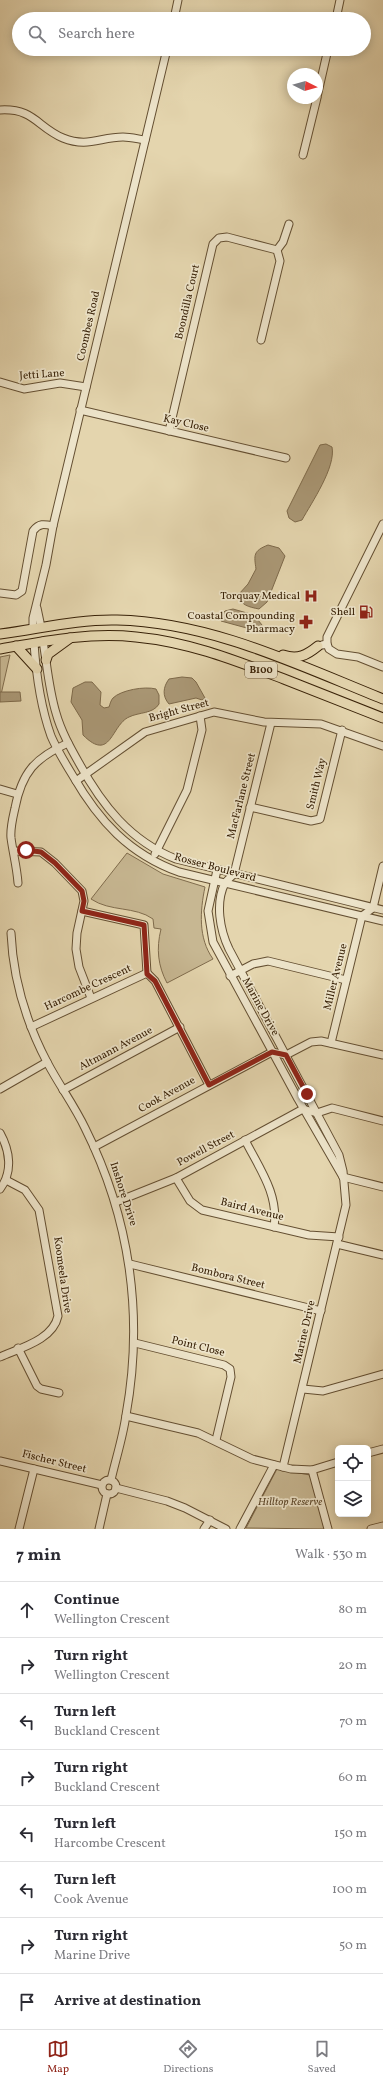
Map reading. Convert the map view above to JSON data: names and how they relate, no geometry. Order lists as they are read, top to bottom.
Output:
{
  "streets": {
    "main road": ["B100"],
    "street": [
      "Boondilla Court",
      "Coombes Road",
      "Jetti Lane",
      "Kay Close",
      "Bright Street",
      "Smith Way",
      "MacFarlane Street",
      "Rosser Boulevard",
      "Miller Avenue",
      "Harcombe Crescent",
      "Marine Drive",
      "Altmann Avenue",
      "Cook Avenue",
      "Powell Street",
      "Inshore Drive",
      "Baird Avenue",
      "Koomeela Drive",
      "Bombora Street",
      "Point Close",
      "Fischer Street"
    ]
  },
  "crossings": [
    ["Boondilla Court", "Kay Close"],
    ["Coombes Road", "Jetti Lane"],
    ["Coombes Road", "Kay Close"],
    ["Coombes Road", "B100"],
    ["B100", "Rosser Boulevard"],
    ["Bright Street", "Smith Way"],
    ["Bright Street", "MacFarlane Street"],
    ["Bright Street", "Rosser Boulevard"],
    ["Smith Way", "MacFarlane Street"],
    ["MacFarlane Street", "Rosser Boulevard"],
    ["Rosser Boulevard", "Miller Avenue"],
    ["Rosser Boulevard", "Marine Drive"],
    ["Harcombe Crescent", "Altmann Avenue"],
    ["Harcombe Crescent", "Cook Avenue"],
    ["Harcombe Crescent", "Inshore Drive"],
    ["Marine Drive", "Cook Avenue"],
    ["Marine Drive", "Powell Street"],
    ["Marine Drive", "Baird Avenue"],
    ["Marine Drive", "Bombora Street"],
    ["Altmann Avenue", "Inshore Drive"],
    ["Cook Avenue", "Inshore Drive"],
    ["Powell Street", "Inshore Drive"],
    ["Powell Street", "Baird Avenue"],
    ["Inshore Drive", "Bombora Street"],
    ["Inshore Drive", "Point Close"],
    ["Inshore Drive", "Fischer Street"]
  ],
  "parks": ["Hilltop Reserve"],
  "places": {
    "hospital": ["Torquay Medical"],
    "fuel station": ["Shell"],
    "pharmacy": ["Coastal Compounding Pharmacy"]
  },
  "north": "right",
  "page": {
    "search": "Search here",
    "heading": ["7 min", "Walk · 530 m"],
    "list": [
      ["Continue", "Wellington Crescent", "80 m"],
      ["Turn right", "Wellington Crescent", "20 m"],
      ["Turn left", "Buckland Crescent", "70 m"],
      ["Turn right", "Buckland Crescent", "60 m"],
      ["Turn left", "Harcombe Crescent", "150 m"],
      ["Turn left", "Cook Avenue", "100 m"],
      ["Turn right", "Marine Drive", "50 m"],
      "Arrive at destination"
    ],
    "nav": ["Map", "Directions", "Saved"]
  }
}
